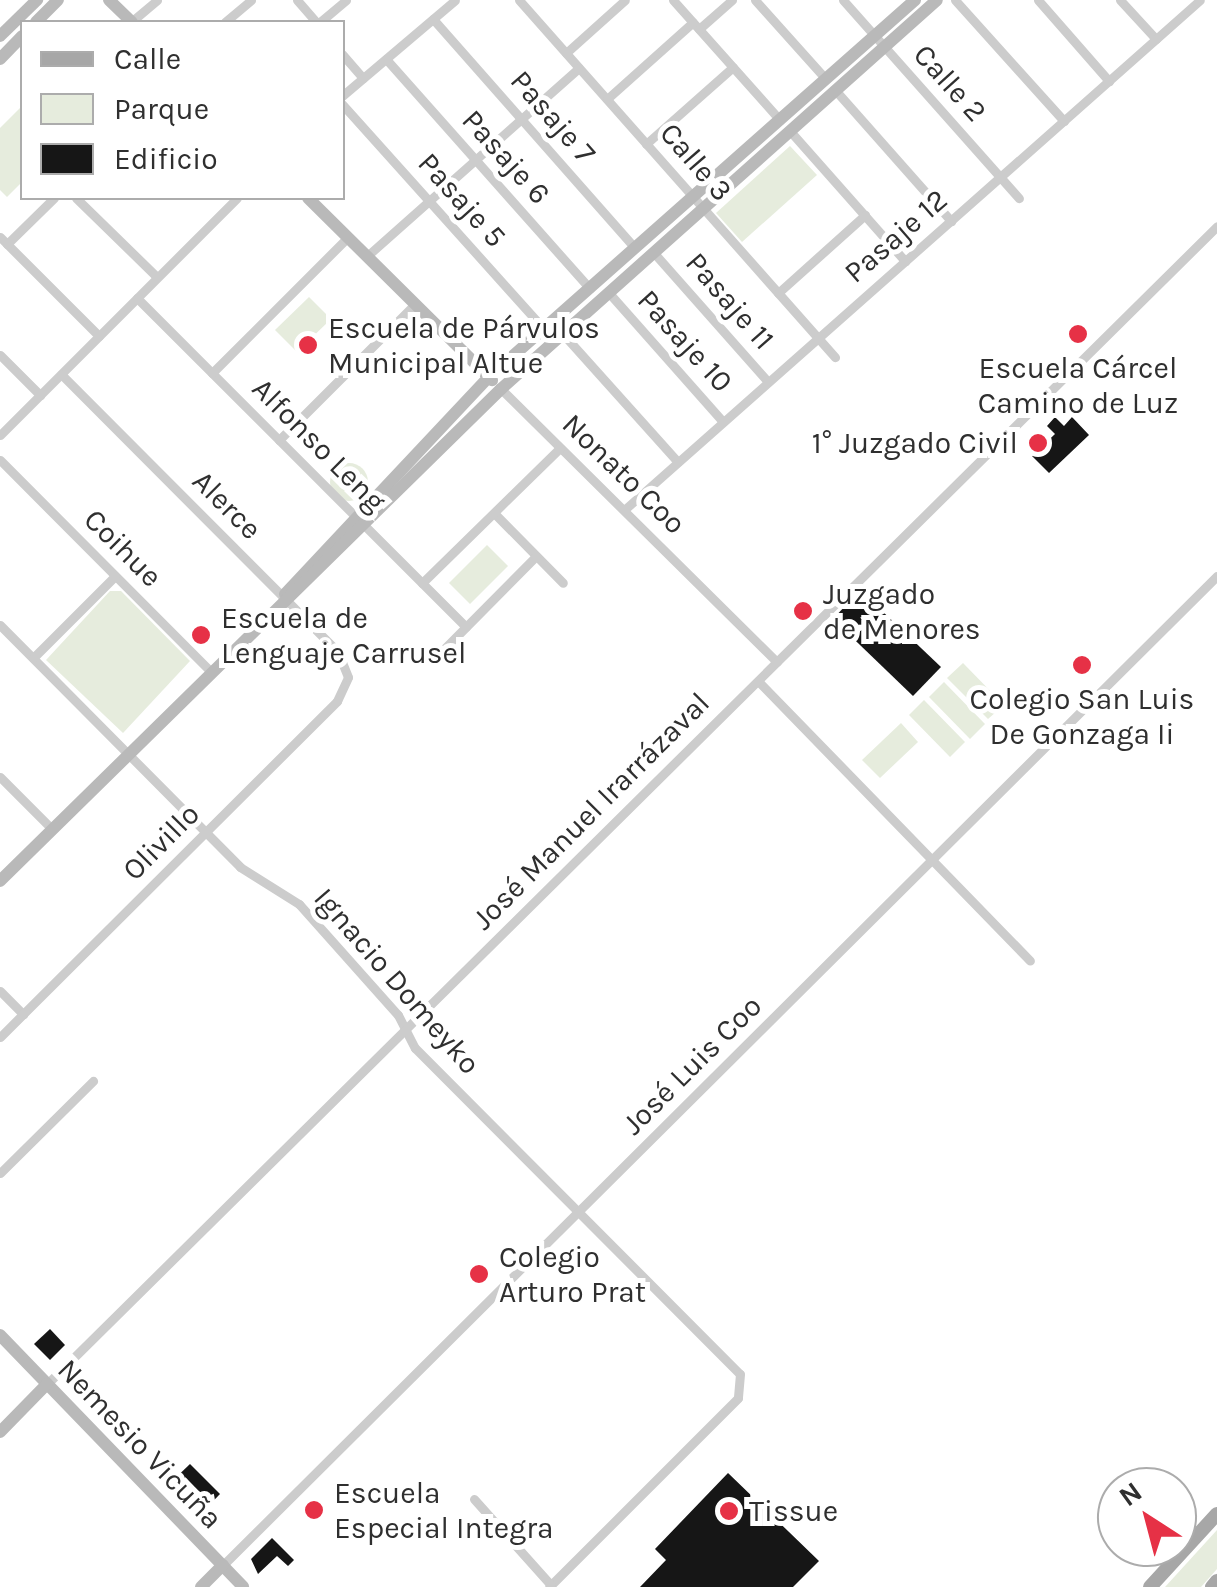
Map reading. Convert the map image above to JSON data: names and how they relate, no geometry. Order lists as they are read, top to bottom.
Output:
{
  "streets": {
    "street": [
      "Calle 2",
      "Pasaje 7",
      "Pasaje 6",
      "Calle 3",
      "Pasaje 5",
      "Pasaje 12",
      "Pasaje 11",
      "Pasaje 10",
      "Alfonso Leng",
      "Nonato Coo",
      "Alerce",
      "Coihue",
      "José Manuel Irarrázaval",
      "Olivillo",
      "Ignacio Domeyko",
      "José Luis Coo",
      "Nemesio Vicuña"
    ]
  },
  "crossings": [
    ["Calle 2", "Pasaje 12"],
    ["Calle 3", "Pasaje 12"],
    ["Pasaje 12", "Pasaje 11"],
    ["Pasaje 12", "Pasaje 10"],
    ["Pasaje 12", "Nonato Coo"],
    ["Nonato Coo", "José Manuel Irarrázaval"],
    ["Alerce", "Olivillo"],
    ["José Manuel Irarrázaval", "Ignacio Domeyko"],
    ["José Manuel Irarrázaval", "Nemesio Vicuña"],
    ["Olivillo", "Ignacio Domeyko"],
    ["Ignacio Domeyko", "José Luis Coo"],
    ["José Luis Coo", "Nemesio Vicuña"]
  ],
  "places": [
    "Escuela Cárcel Camino de Luz",
    "Escuela de Párvulos Municipal Altue",
    "1° Juzgado Civil",
    "Juzgado de Menores",
    "Escuela de Lenguaje Carrusel",
    "Colegio San Luis De Gonzaga Ii",
    "Colegio Arturo Prat",
    "Escuela Especial Integra",
    "Tissue"
  ],
  "legend": ["Calle", "Parque", "Edificio"],
  "north": "top left"
}
